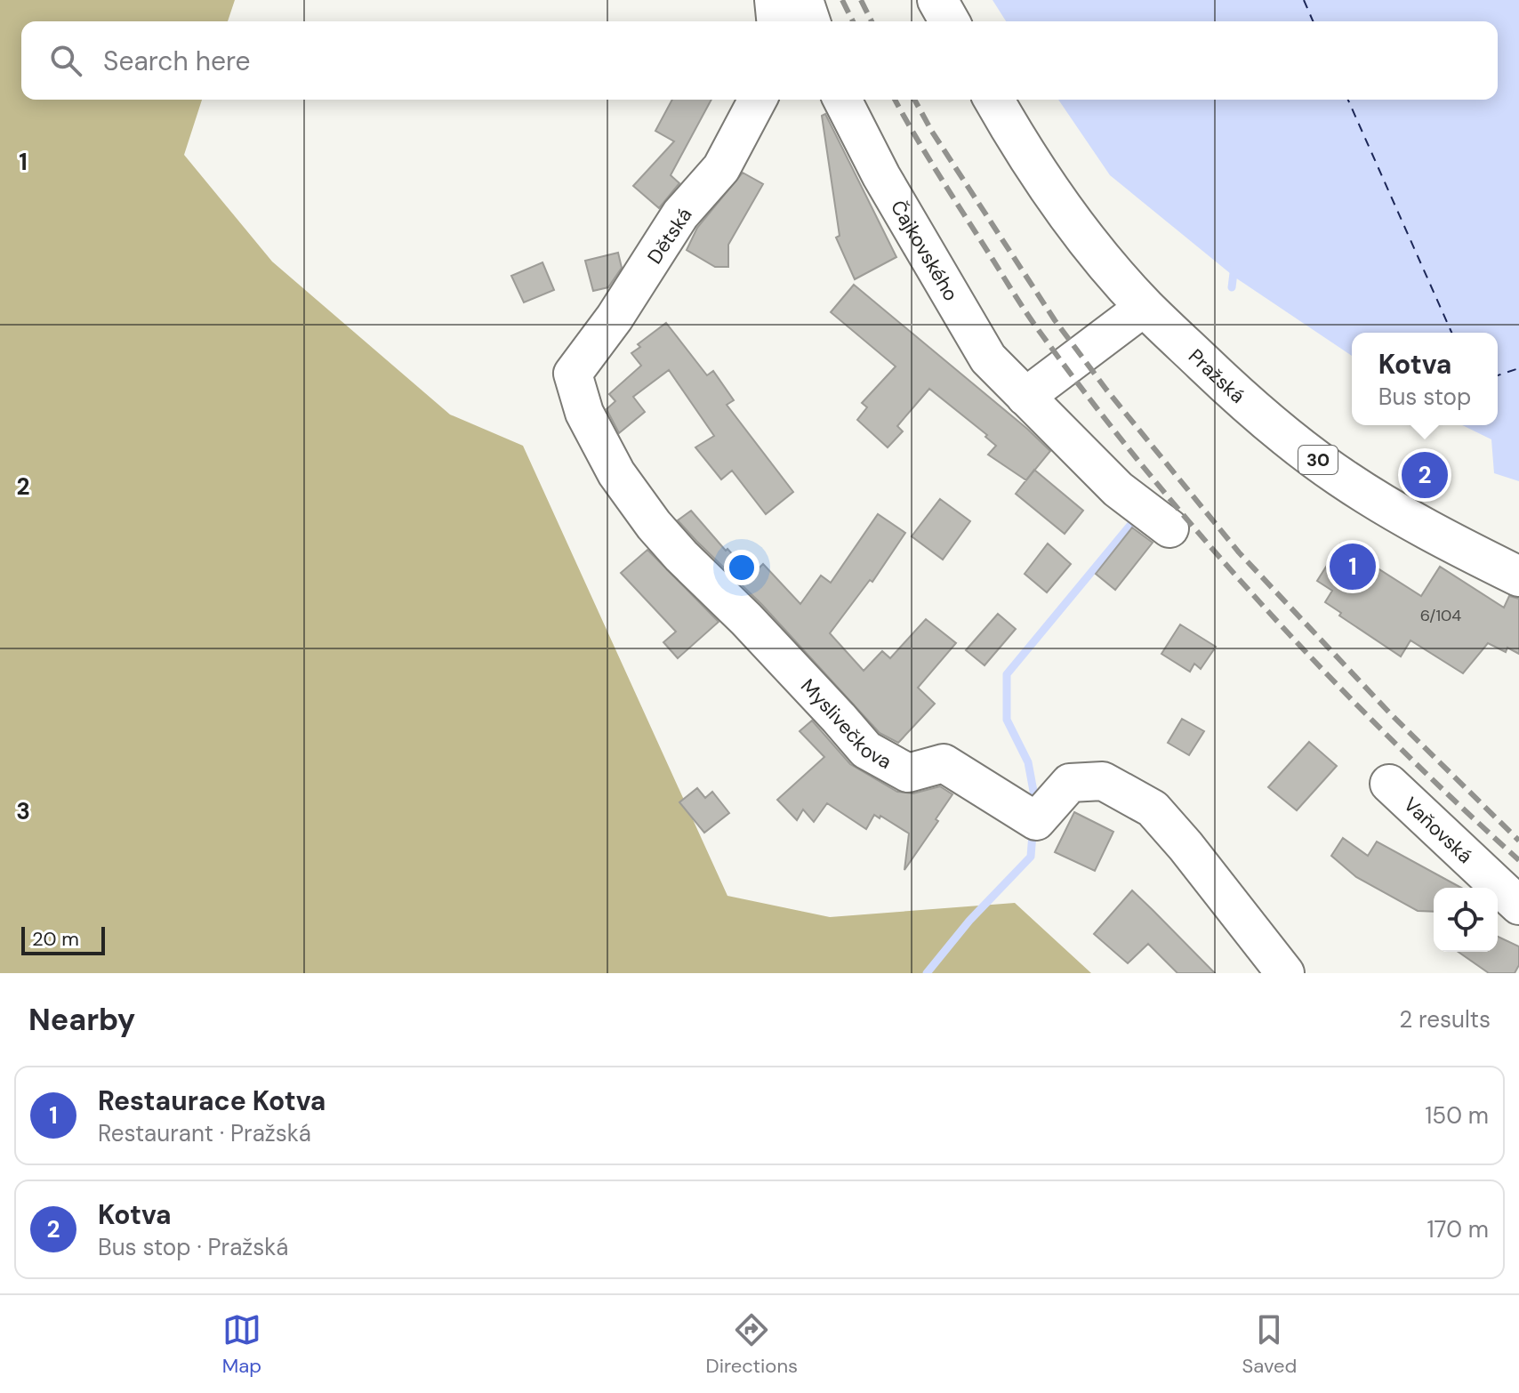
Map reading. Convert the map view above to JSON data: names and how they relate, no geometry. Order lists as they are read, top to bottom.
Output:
{
  "streets": {
    "main road": ["Pražská", "30"],
    "street": [
      "Dětská",
      "Čajkovského",
      "Myslivečkova",
      "Vaňovská"
    ]
  },
  "crossings": [
    ["Dětská", "Myslivečkova"]
  ],
  "house_numbers": ["6/104"],
  "scale_bar": "20 m",
  "page": {
    "search": "Search here",
    "popup": ["Kotva", "Bus stop"],
    "pins": ["2", "1"],
    "scale": "20 m",
    "heading": ["Nearby", "2 results"],
    "list": [
      {
        "mark": "1",
        "name": "Restaurace Kotva",
        "note": "Restaurant · Pražská",
        "value": "150 m"
      },
      {
        "mark": "2",
        "name": "Kotva",
        "note": "Bus stop · Pražská",
        "value": "170 m"
      }
    ],
    "nav": ["Map", "Directions", "Saved"]
  },
  "grid": {
    "rows": ["1", "2", "3"]
  }
}
